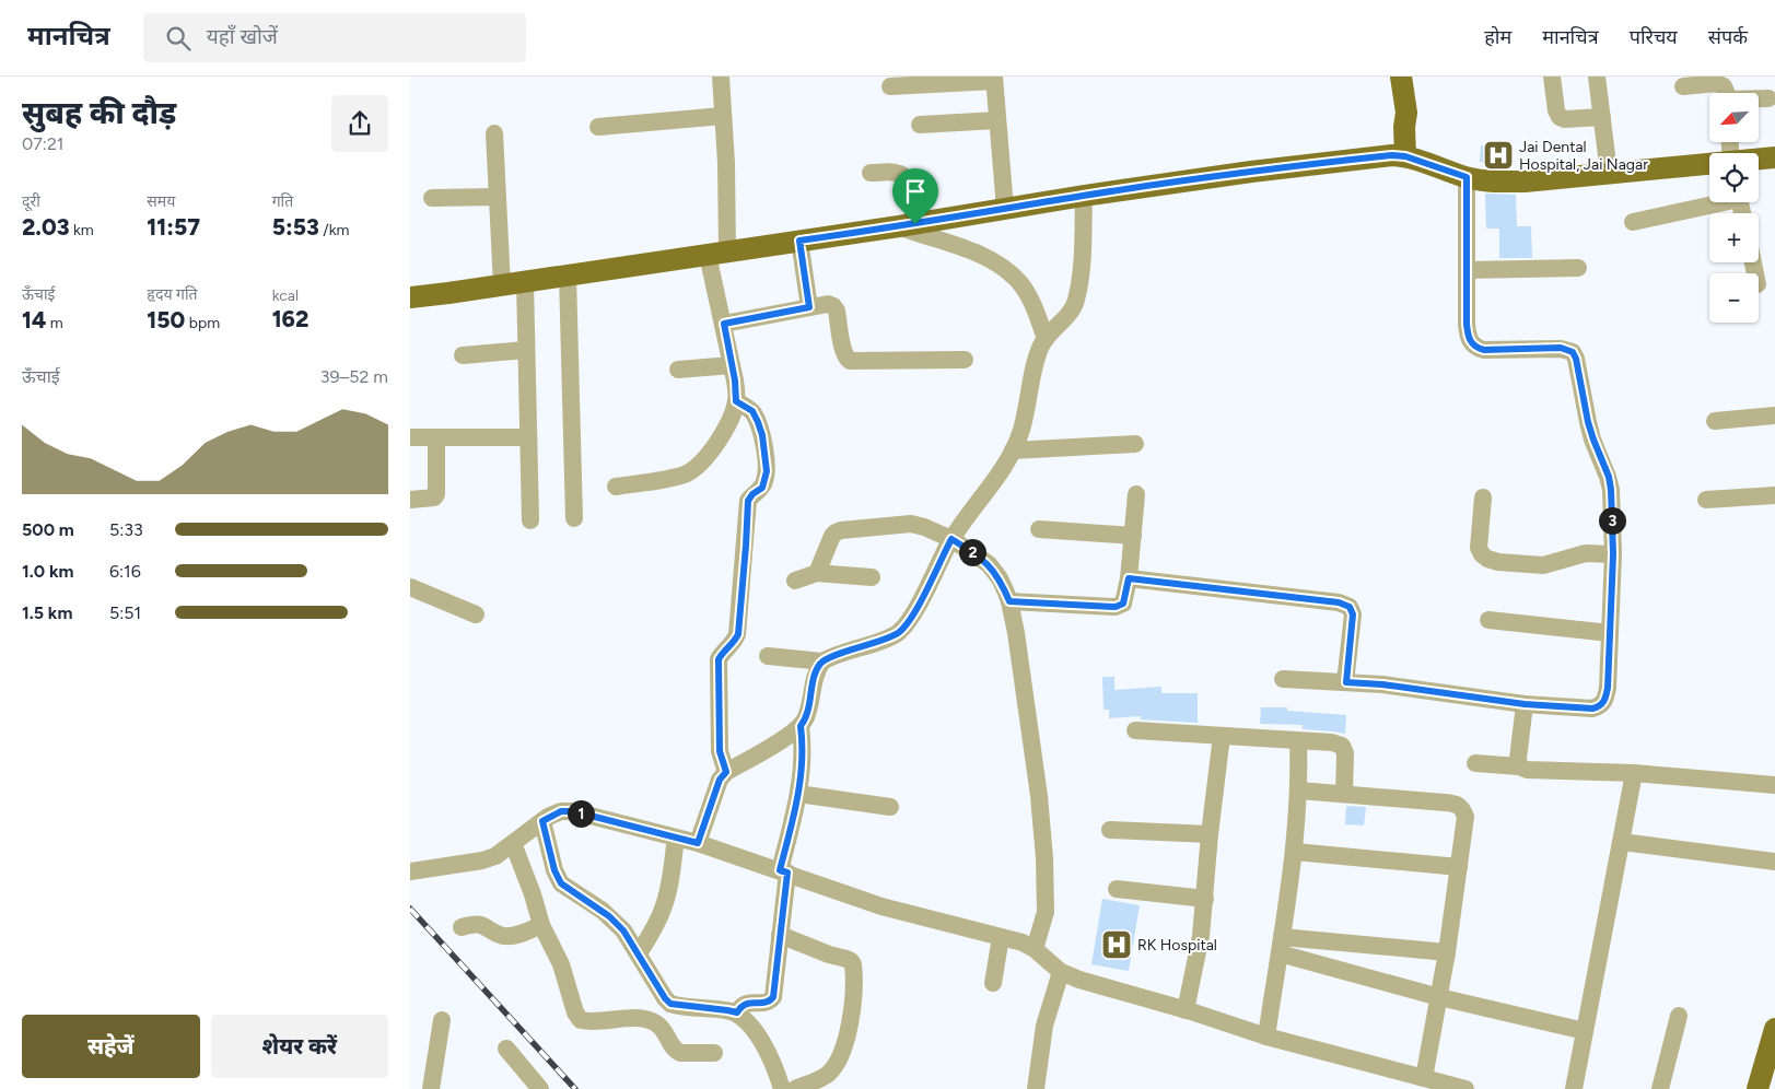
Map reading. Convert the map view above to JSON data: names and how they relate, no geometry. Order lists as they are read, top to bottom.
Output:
{
  "places": {
    "hospital": ["Jai Dental Hospital, Jai Nagar", "RK Hospital"]
  },
  "north": "bottom left",
  "page": {
    "header": "मानचित्र",
    "search": "यहाँ खोजें",
    "nav": [
      "होम",
      "मानचित्र",
      "परिचय",
      "संपर्क"
    ],
    "heading": ["सुबह की दौड़", "07:21"],
    "map_buttons": ["+", "−"],
    "stats": [
      ["दूरी", "2.03 km"],
      ["समय", "11:57"],
      ["गति", "5:53 /km"],
      ["ऊँचाई", "14 m"],
      ["हृदय गति", "150 bpm"],
      ["kcal", "162"]
    ],
    "chart": ["ऊँचाई", "39–52 m"],
    "pins": ["3", "2", "1"],
    "list": [
      {
        "name": "500 m",
        "note": "5:33"
      },
      {
        "name": "1.0 km",
        "note": "6:16"
      },
      {
        "name": "1.5 km",
        "note": "5:51"
      }
    ],
    "buttons": ["सहेजें", "शेयर करें"]
  }
}
